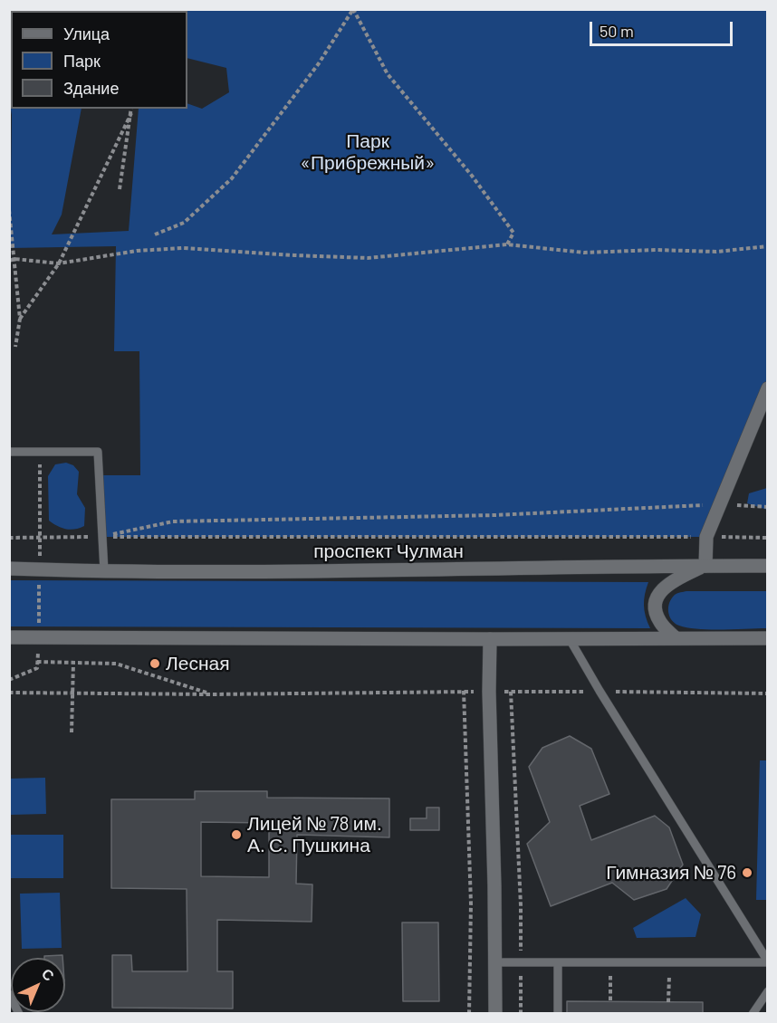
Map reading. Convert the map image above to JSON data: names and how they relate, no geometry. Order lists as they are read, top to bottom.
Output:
{
  "streets": {
    "main road": ["проспект Чулман"]
  },
  "parks": ["Парк «Прибрежный»"],
  "places": ["Лесная", "Лицей № 78 им. А. С. Пушкина", "Гимназия № 76"],
  "legend": ["Улица", "Парк", "Здание"],
  "scale_bar": "50 m",
  "north": "top right"
}
